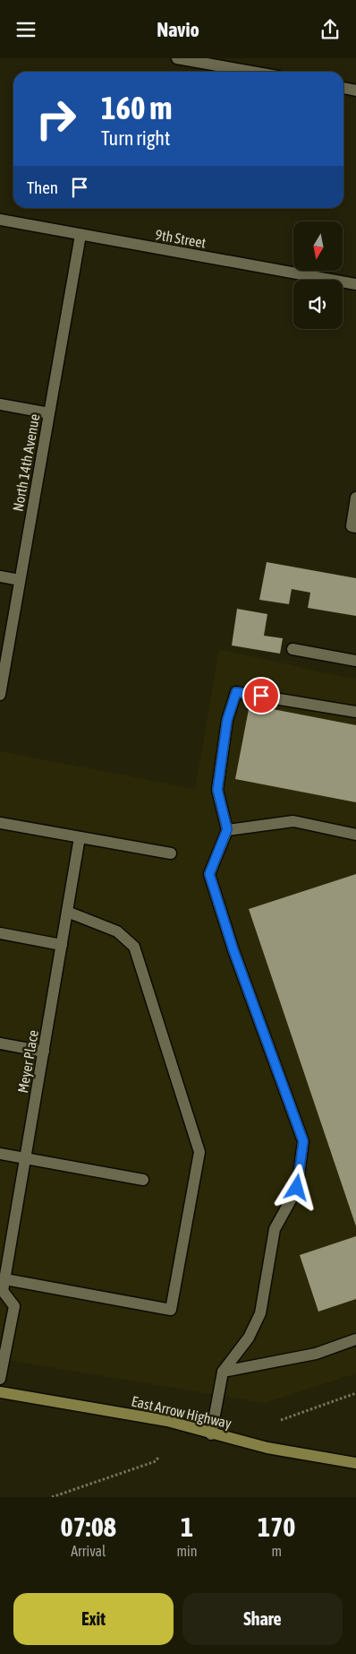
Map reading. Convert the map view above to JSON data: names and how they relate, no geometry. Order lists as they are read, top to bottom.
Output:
{
  "streets": {
    "main road": ["East Arrow Highway"],
    "street": ["9th Street", "North 14th Avenue", "Meyer Place"]
  },
  "crossings": [
    ["9th Street", "North 14th Avenue"]
  ],
  "north": "bottom",
  "page": {
    "header": "Navio",
    "turn": ["160 m", "Turn right"],
    "then": "Then",
    "eta": [
      "07:08",
      "Arrival",
      "1",
      "min",
      "170",
      "m"
    ],
    "buttons": ["Exit", "Share"]
  }
}
